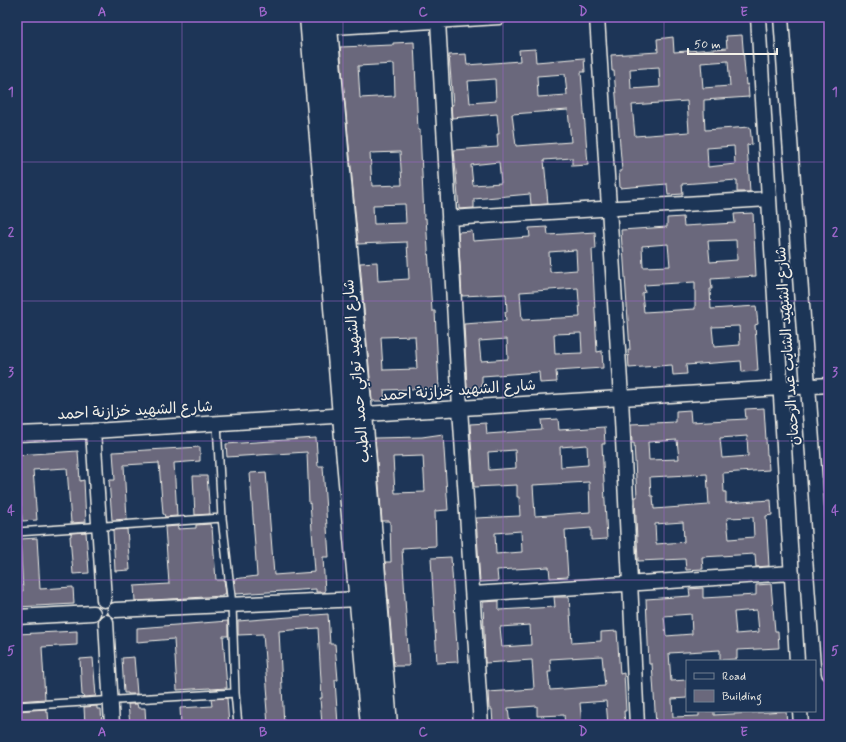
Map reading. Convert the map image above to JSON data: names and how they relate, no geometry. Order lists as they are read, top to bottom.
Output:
{
  "streets": {
    "street": ["شارع الشهيد الشايب عبد الرحمان", "شارع الشهيد تواتي حمد الطيب", "شارع الشهيد خزازنة احمد"]
  },
  "crossings": [
    ["شارع الشهيد الشايب عبد الرحمان", "شارع الشهيد خزازنة احمد"],
    ["شارع الشهيد تواتي حمد الطيب", "شارع الشهيد خزازنة احمد"]
  ],
  "legend": ["Road", "Building"],
  "scale_bar": "50 m",
  "grid": {
    "columns": [
      "A",
      "B",
      "C",
      "D",
      "E"
    ],
    "rows": [
      "1",
      "2",
      "3",
      "4",
      "5"
    ]
  }
}
